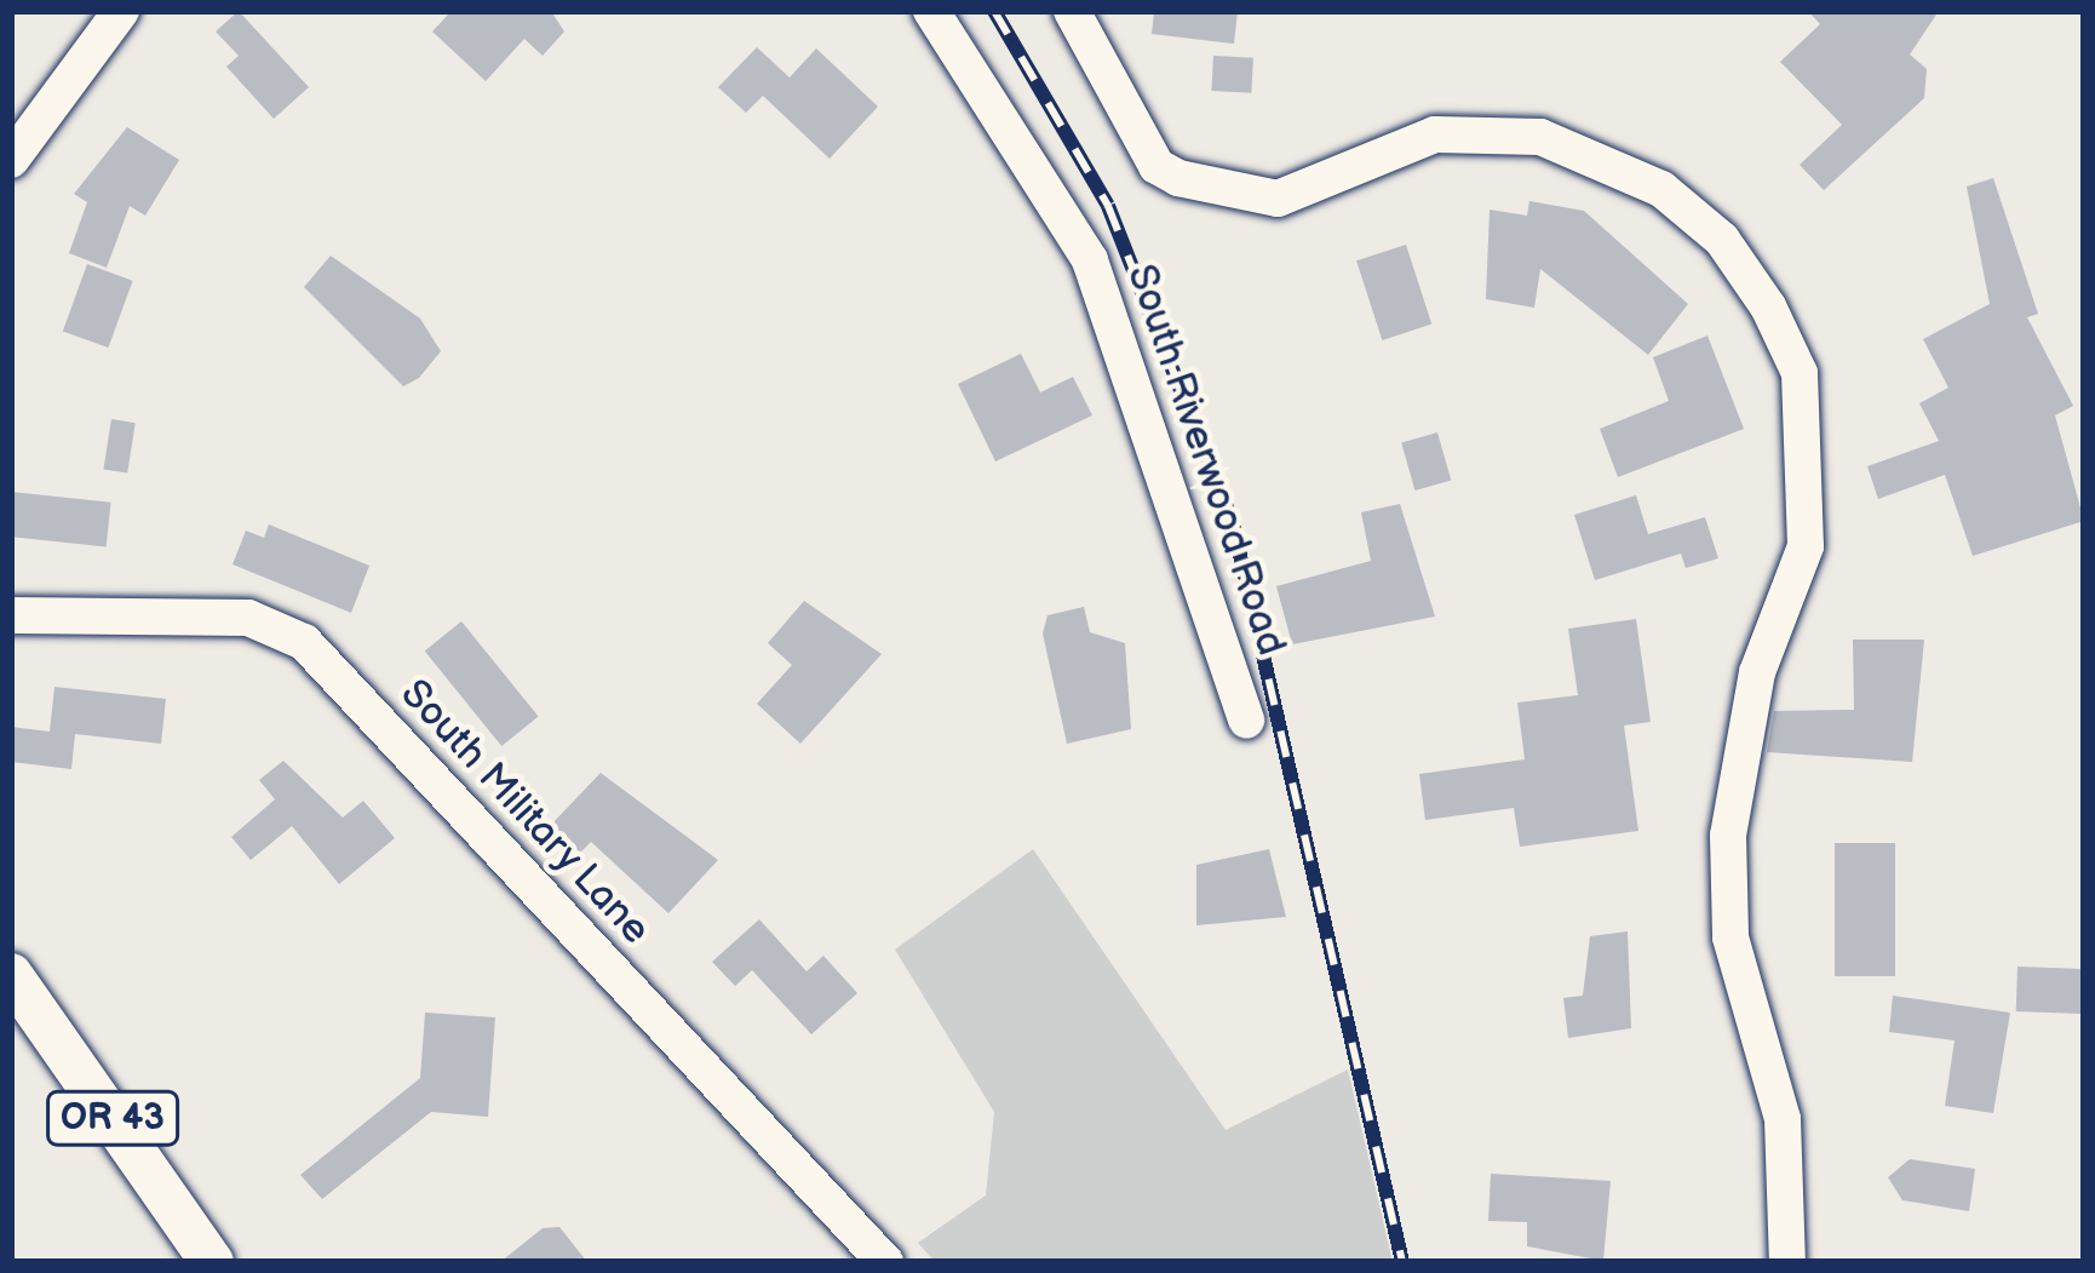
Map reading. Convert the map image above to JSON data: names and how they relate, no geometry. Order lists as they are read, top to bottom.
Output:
{
  "streets": {
    "main road": ["OR 43"],
    "street": ["South Riverwood Road", "South Military Lane"]
  }
}
